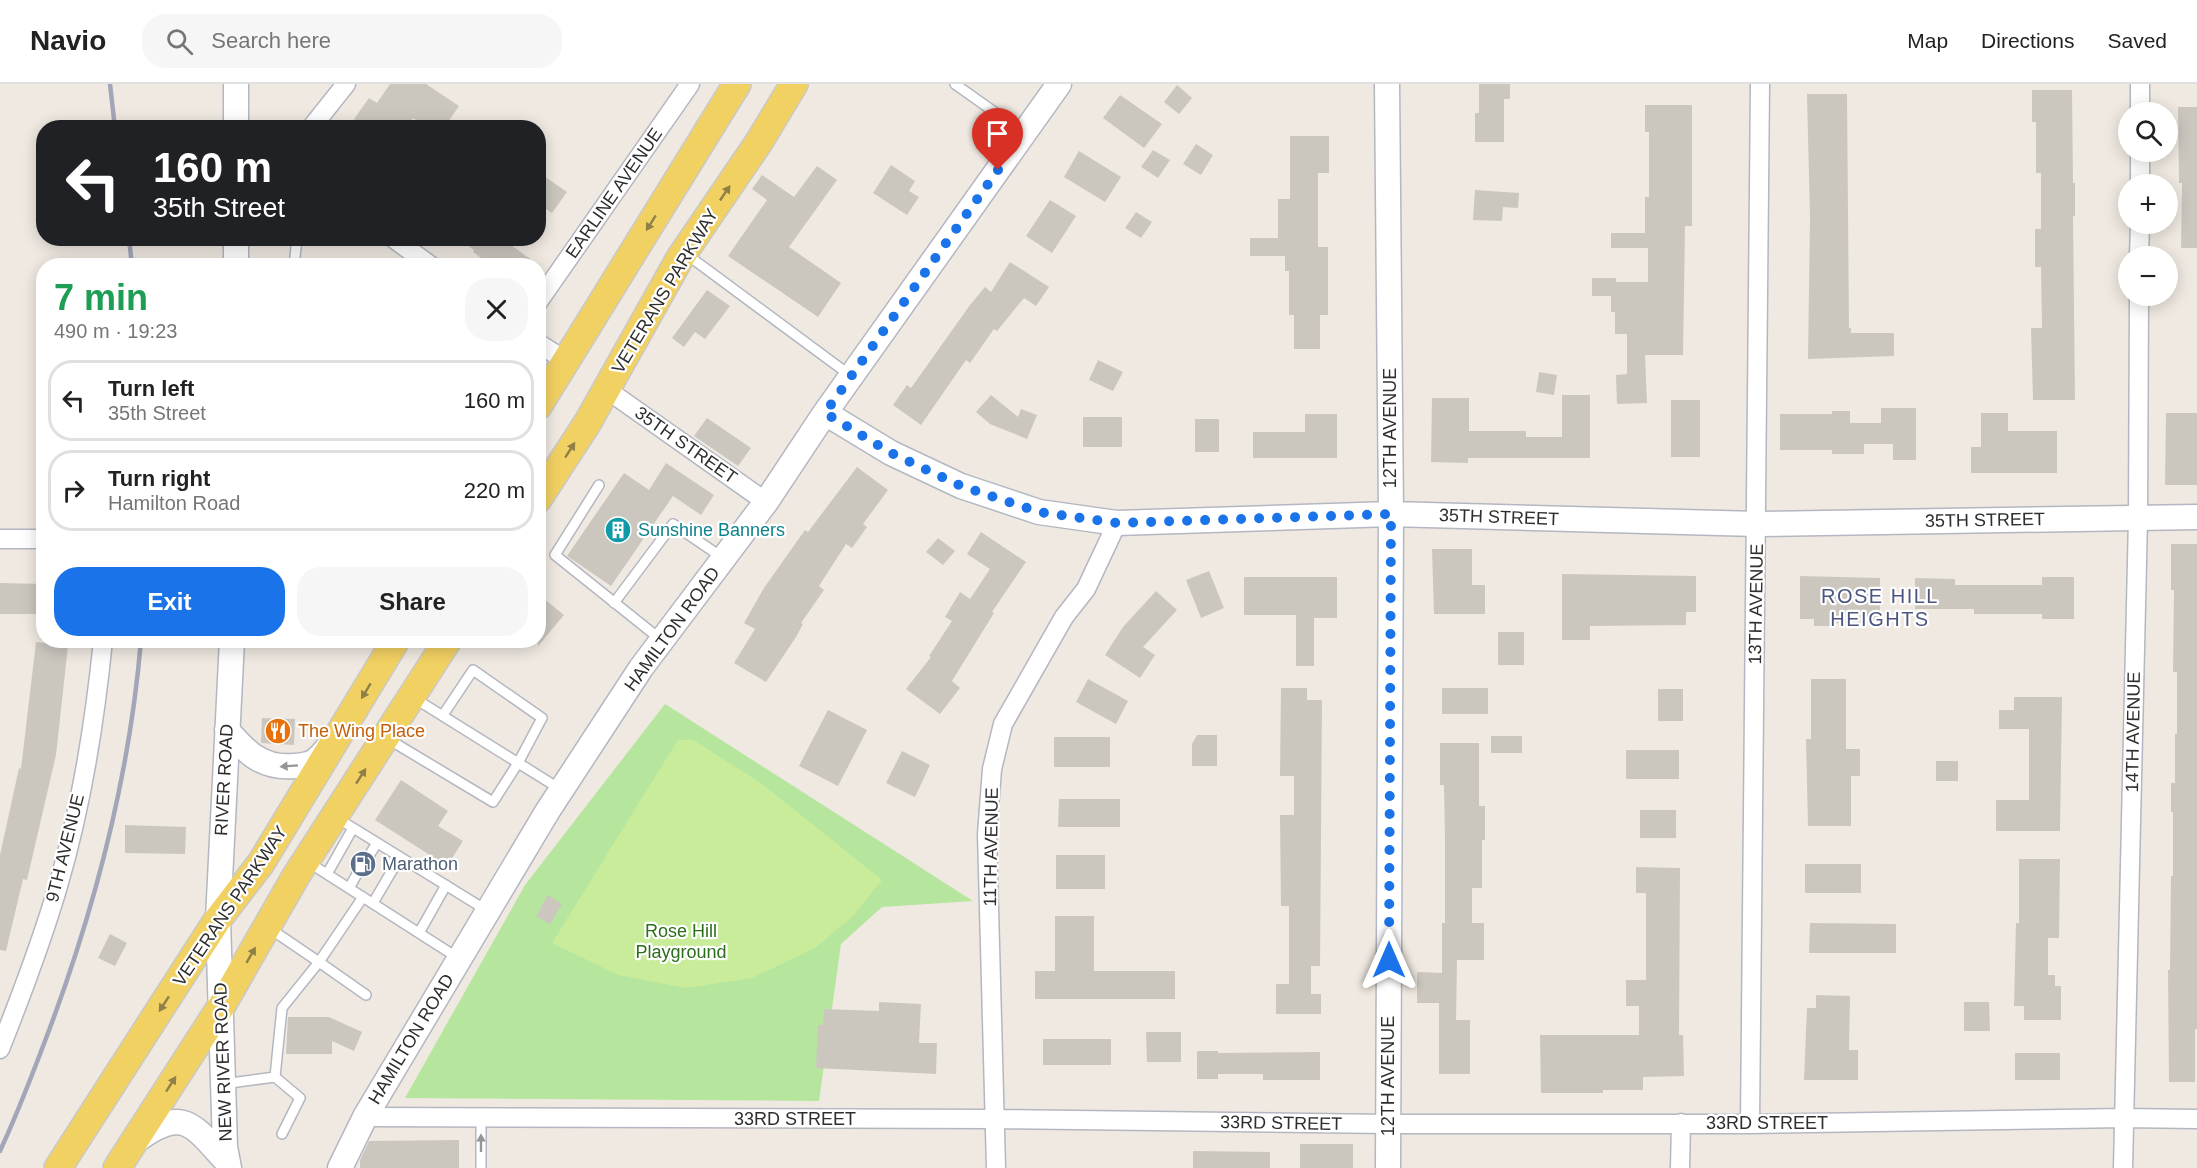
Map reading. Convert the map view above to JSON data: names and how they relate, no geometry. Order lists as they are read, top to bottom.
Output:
{
  "streets": {
    "main road": ["VETERANS PARKWAY"],
    "street": [
      "EARLINE AVENUE",
      "12TH AVENUE",
      "35TH STREET",
      "13TH AVENUE",
      "HAMILTON ROAD",
      "14TH AVENUE",
      "RIVER ROAD",
      "11TH AVENUE",
      "9TH AVENUE",
      "NEW RIVER ROAD",
      "33RD STREET"
    ]
  },
  "crossings": [
    ["VETERANS PARKWAY", "35TH STREET"],
    ["VETERANS PARKWAY", "RIVER ROAD"],
    ["VETERANS PARKWAY", "NEW RIVER ROAD"],
    ["12TH AVENUE", "35TH STREET"],
    ["12TH AVENUE", "33RD STREET"],
    ["35TH STREET", "13TH AVENUE"],
    ["35TH STREET", "HAMILTON ROAD"],
    ["35TH STREET", "14TH AVENUE"],
    ["35TH STREET", "11TH AVENUE"],
    ["13TH AVENUE", "33RD STREET"],
    ["HAMILTON ROAD", "33RD STREET"],
    ["14TH AVENUE", "33RD STREET"],
    ["RIVER ROAD", "NEW RIVER ROAD"],
    ["11TH AVENUE", "33RD STREET"]
  ],
  "districts": ["ROSE HILL HEIGHTS"],
  "parks": ["Rose Hill Playground"],
  "places": {
    "building": ["Sunshine Banners"],
    "restaurant": ["The Wing Place"],
    "fuel station": ["Marathon"]
  },
  "page": {
    "header": "Navio",
    "search": "Search here",
    "nav": ["Map", "Directions", "Saved"],
    "map_buttons": ["+", "−"],
    "turn": ["160 m", "35th Street"],
    "heading": ["7 min", "490 m · 19:23"],
    "list": [
      {
        "name": "Turn left",
        "note": "35th Street",
        "value": "160 m"
      },
      {
        "name": "Turn right",
        "note": "Hamilton Road",
        "value": "220 m"
      }
    ],
    "buttons": ["Exit", "Share"]
  }
}
